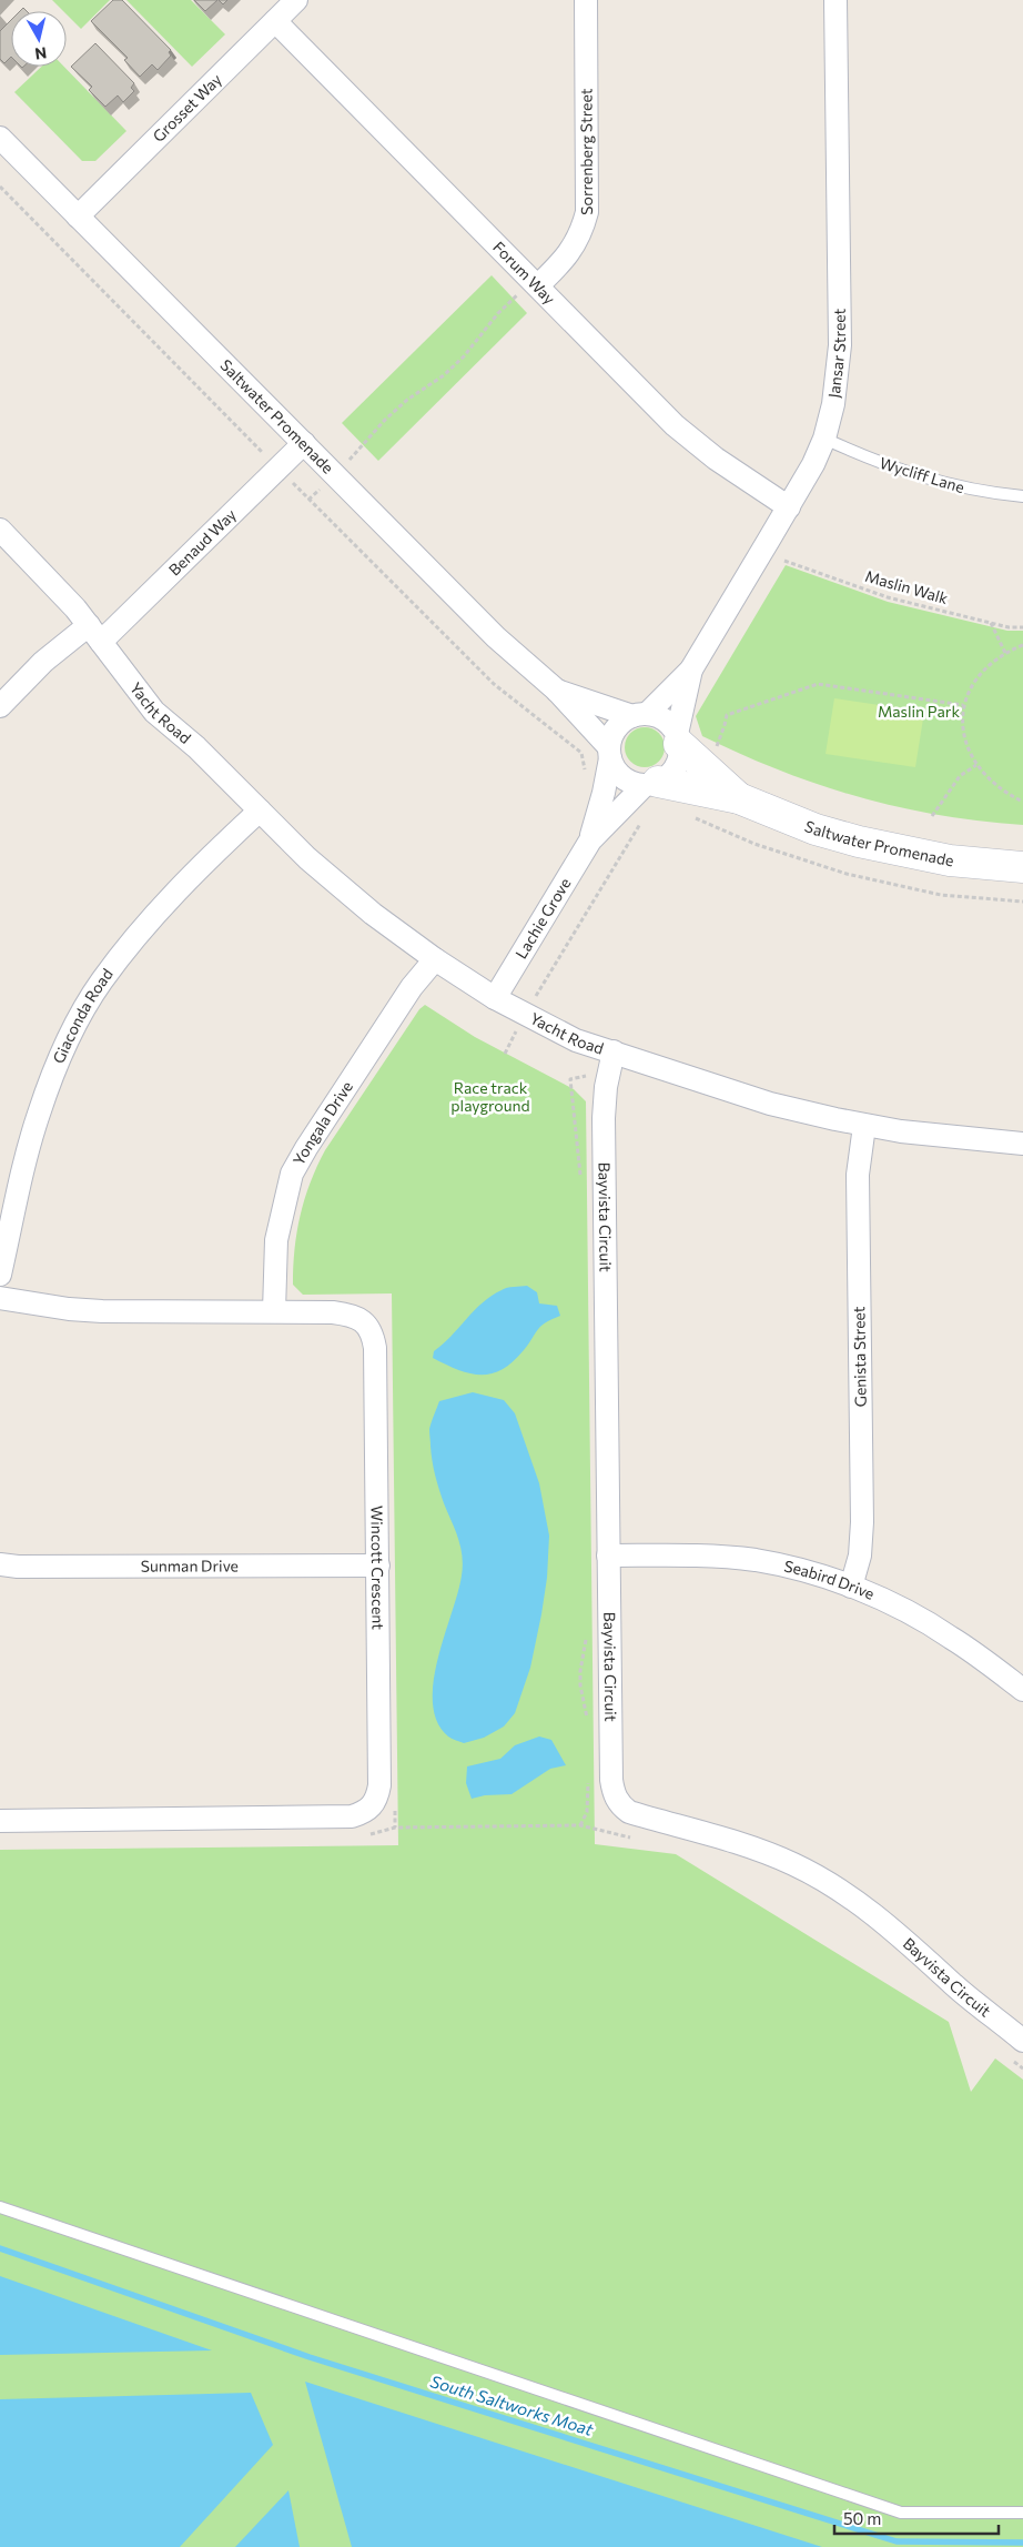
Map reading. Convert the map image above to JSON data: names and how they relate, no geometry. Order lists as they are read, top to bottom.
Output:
{
  "streets": {
    "street": [
      "Grosset Way",
      "Sorrenberg Street",
      "Forum Way",
      "Jansar Street",
      "Saltwater Promenade",
      "Benaud Way",
      "Yacht Road",
      "Lachie Grove",
      "Giaconda Road",
      "Yongala Drive",
      "Bayvista Circuit",
      "Genista Street",
      "Sunman Drive",
      "Wincott Crescent",
      "Seabird Drive"
    ],
    "lane": ["Wycliff Lane"],
    "path": ["Maslin Walk"]
  },
  "crossings": [
    ["Grosset Way", "Forum Way"],
    ["Grosset Way", "Saltwater Promenade"],
    ["Sorrenberg Street", "Forum Way"],
    ["Forum Way", "Jansar Street"],
    ["Jansar Street", "Saltwater Promenade"],
    ["Jansar Street", "Wycliff Lane"],
    ["Jansar Street", "Lachie Grove"],
    ["Saltwater Promenade", "Benaud Way"],
    ["Saltwater Promenade", "Lachie Grove"],
    ["Benaud Way", "Yacht Road"],
    ["Yacht Road", "Lachie Grove"],
    ["Yacht Road", "Giaconda Road"],
    ["Yacht Road", "Yongala Drive"],
    ["Yacht Road", "Bayvista Circuit"],
    ["Yacht Road", "Genista Street"],
    ["Yongala Drive", "Wincott Crescent"],
    ["Bayvista Circuit", "Seabird Drive"],
    ["Genista Street", "Seabird Drive"],
    ["Sunman Drive", "Wincott Crescent"]
  ],
  "water": ["South Saltworks Moat"],
  "parks": ["Maslin Park", "Race track playground"],
  "scale_bar": "50 m",
  "north": "bottom"
}
